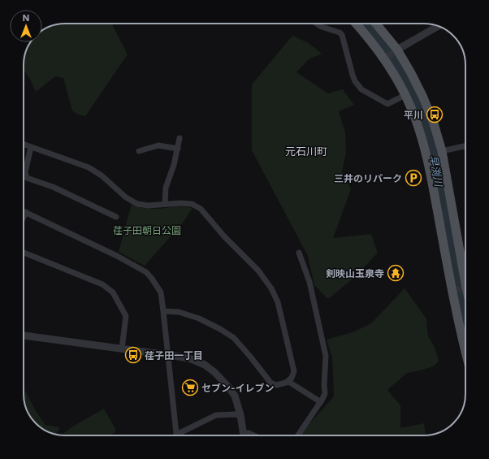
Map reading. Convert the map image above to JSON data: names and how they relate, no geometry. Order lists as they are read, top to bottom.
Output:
{
  "districts": ["元石川町"],
  "water": ["早渕川"],
  "parks": ["荏子田朝日公園"],
  "places": {
    "bus stop": ["平川", "荏子田一丁目"],
    "parking": ["三井のリパーク"],
    "temple": ["剣映山玉泉寺"],
    "supermarket": ["セブン-イレブン"]
  },
  "north": "top"
}
